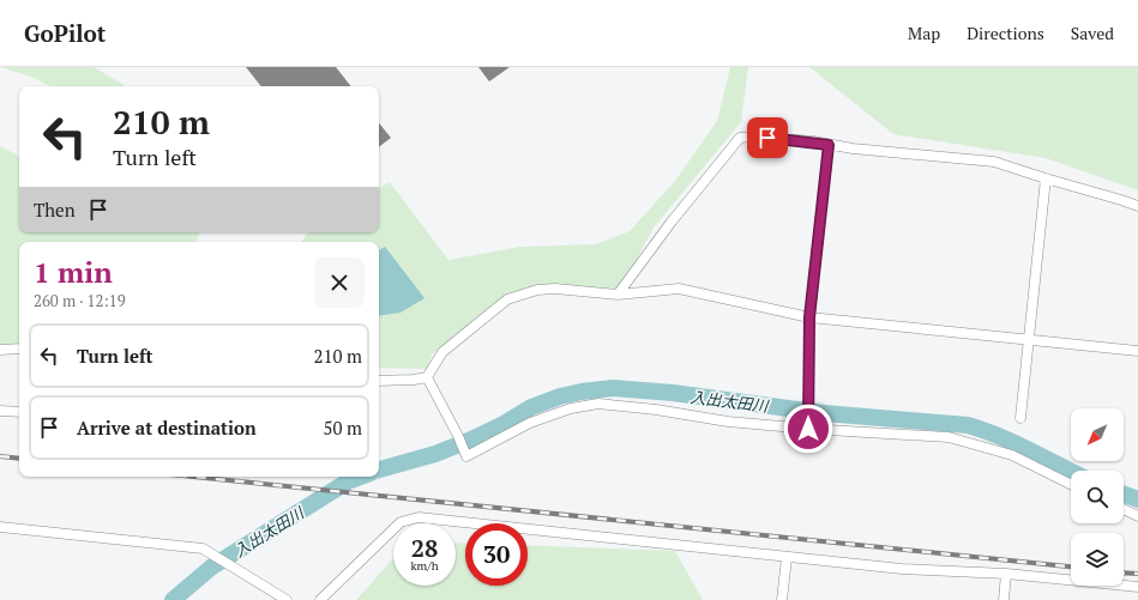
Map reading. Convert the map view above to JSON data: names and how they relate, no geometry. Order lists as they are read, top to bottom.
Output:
{
  "water": ["入出太田川"],
  "north": "bottom left",
  "page": {
    "header": "GoPilot",
    "nav": ["Map", "Directions", "Saved"],
    "turn": ["210 m", "Turn left"],
    "then": "Then",
    "heading": ["1 min", "260 m · 12:19"],
    "list": [
      {
        "name": "Turn left",
        "value": "210 m"
      },
      {
        "name": "Arrive at destination",
        "value": "50 m"
      }
    ],
    "speed": "28 km/h",
    "limit": "30"
  }
}
